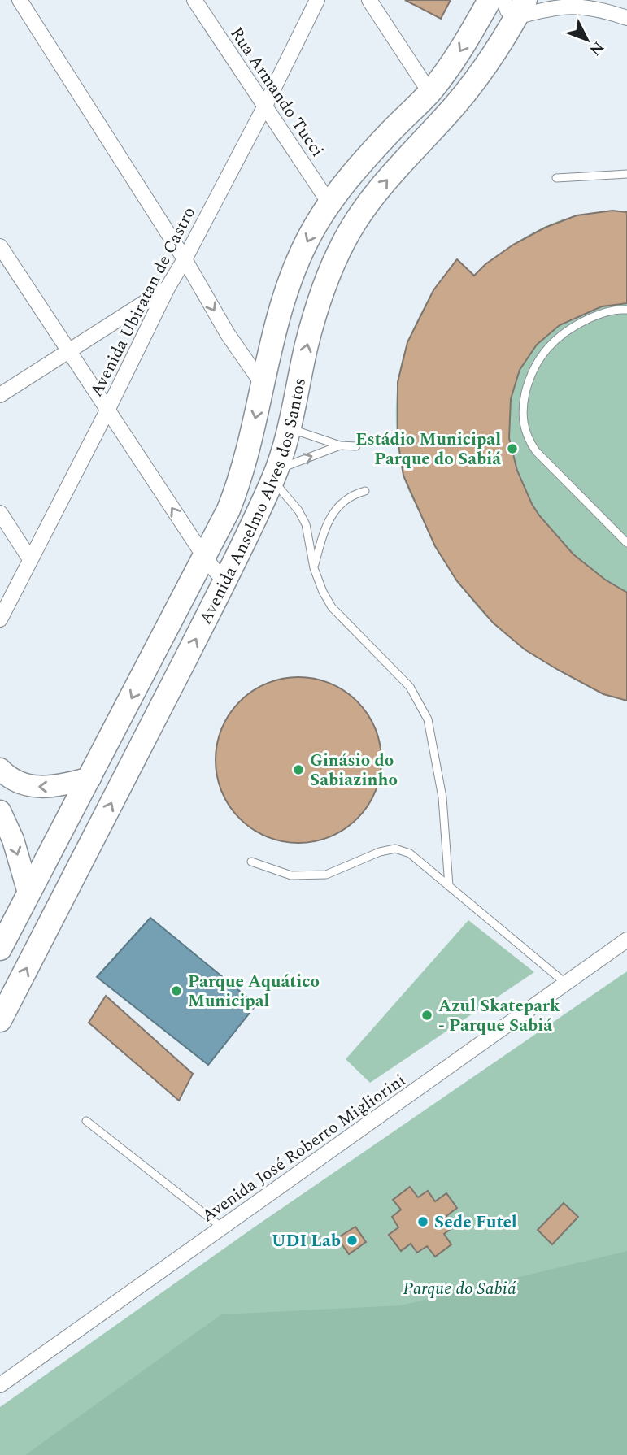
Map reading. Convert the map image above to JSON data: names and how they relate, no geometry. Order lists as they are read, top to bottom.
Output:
{
  "streets": {
    "main road": ["Avenida Anselmo Alves dos Santos"],
    "street": ["Rua Armando Tucci", "Avenida Ubiratan de Castro", "Avenida José Roberto Migliorini"]
  },
  "crossings": [
    ["Rua Armando Tucci", "Avenida Ubiratan de Castro"],
    ["Rua Armando Tucci", "Avenida Anselmo Alves dos Santos"]
  ],
  "parks": ["Parque do Sabiá"],
  "places": [
    "Estádio Municipal Parque do Sabiá",
    "Ginásio do Sabiazinho",
    "Parque Aquático Municipal",
    "Azul Skatepark - Parque Sabiá",
    "Sede Futel",
    "UDI Lab"
  ],
  "north": "bottom right"
}
